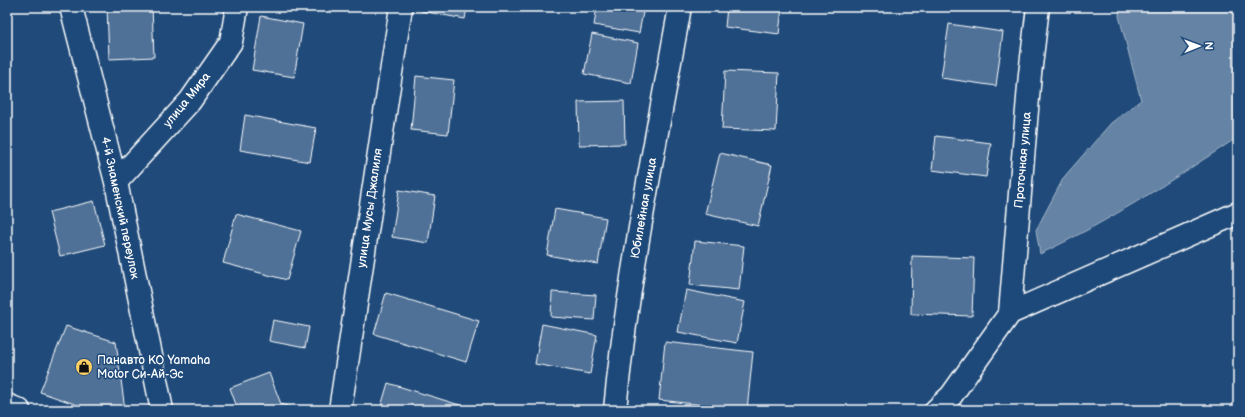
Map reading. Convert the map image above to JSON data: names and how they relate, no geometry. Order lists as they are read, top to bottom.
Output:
{
  "streets": {
    "street": [
      "улица Мира",
      "Проточная улица",
      "4-й Знаменский переулок",
      "улица Мусы Джалиля",
      "Юбилейная улица"
    ]
  },
  "crossings": [
    ["улица Мира", "4-й Знаменский переулок"]
  ],
  "places": {
    "shop": ["Панавто КО Yamaha Motor Си-Ай-Эс"]
  },
  "north": "right"
}
